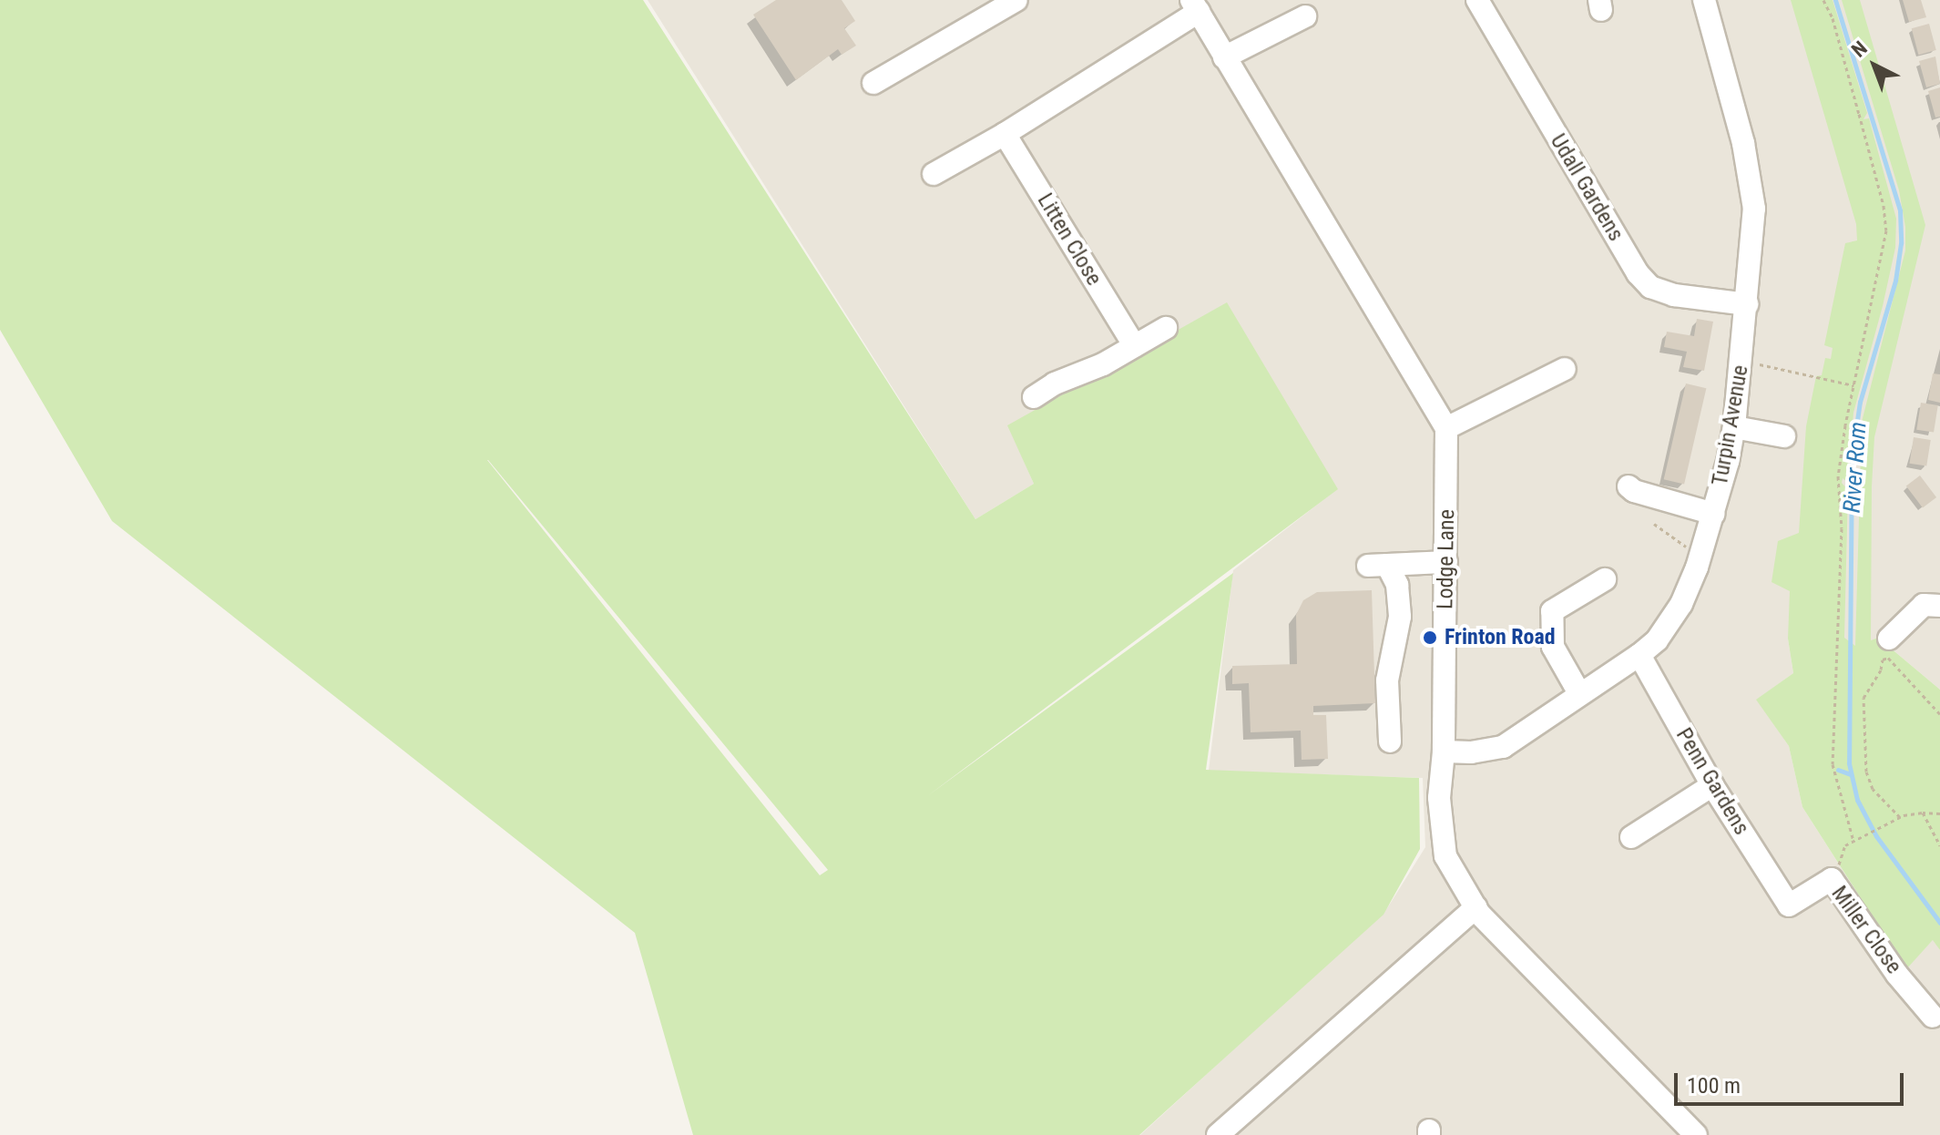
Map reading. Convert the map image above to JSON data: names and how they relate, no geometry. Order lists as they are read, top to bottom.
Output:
{
  "streets": {
    "street": [
      "Udall Gardens",
      "Litten Close",
      "Turpin Avenue",
      "Lodge Lane",
      "Penn Gardens",
      "Miller Close"
    ]
  },
  "crossings": [
    ["Udall Gardens", "Turpin Avenue"],
    ["Turpin Avenue", "Lodge Lane"],
    ["Turpin Avenue", "Penn Gardens"],
    ["Penn Gardens", "Miller Close"]
  ],
  "water": ["River Rom"],
  "places": ["Frinton Road"],
  "scale_bar": "100 m",
  "north": "top left"
}
